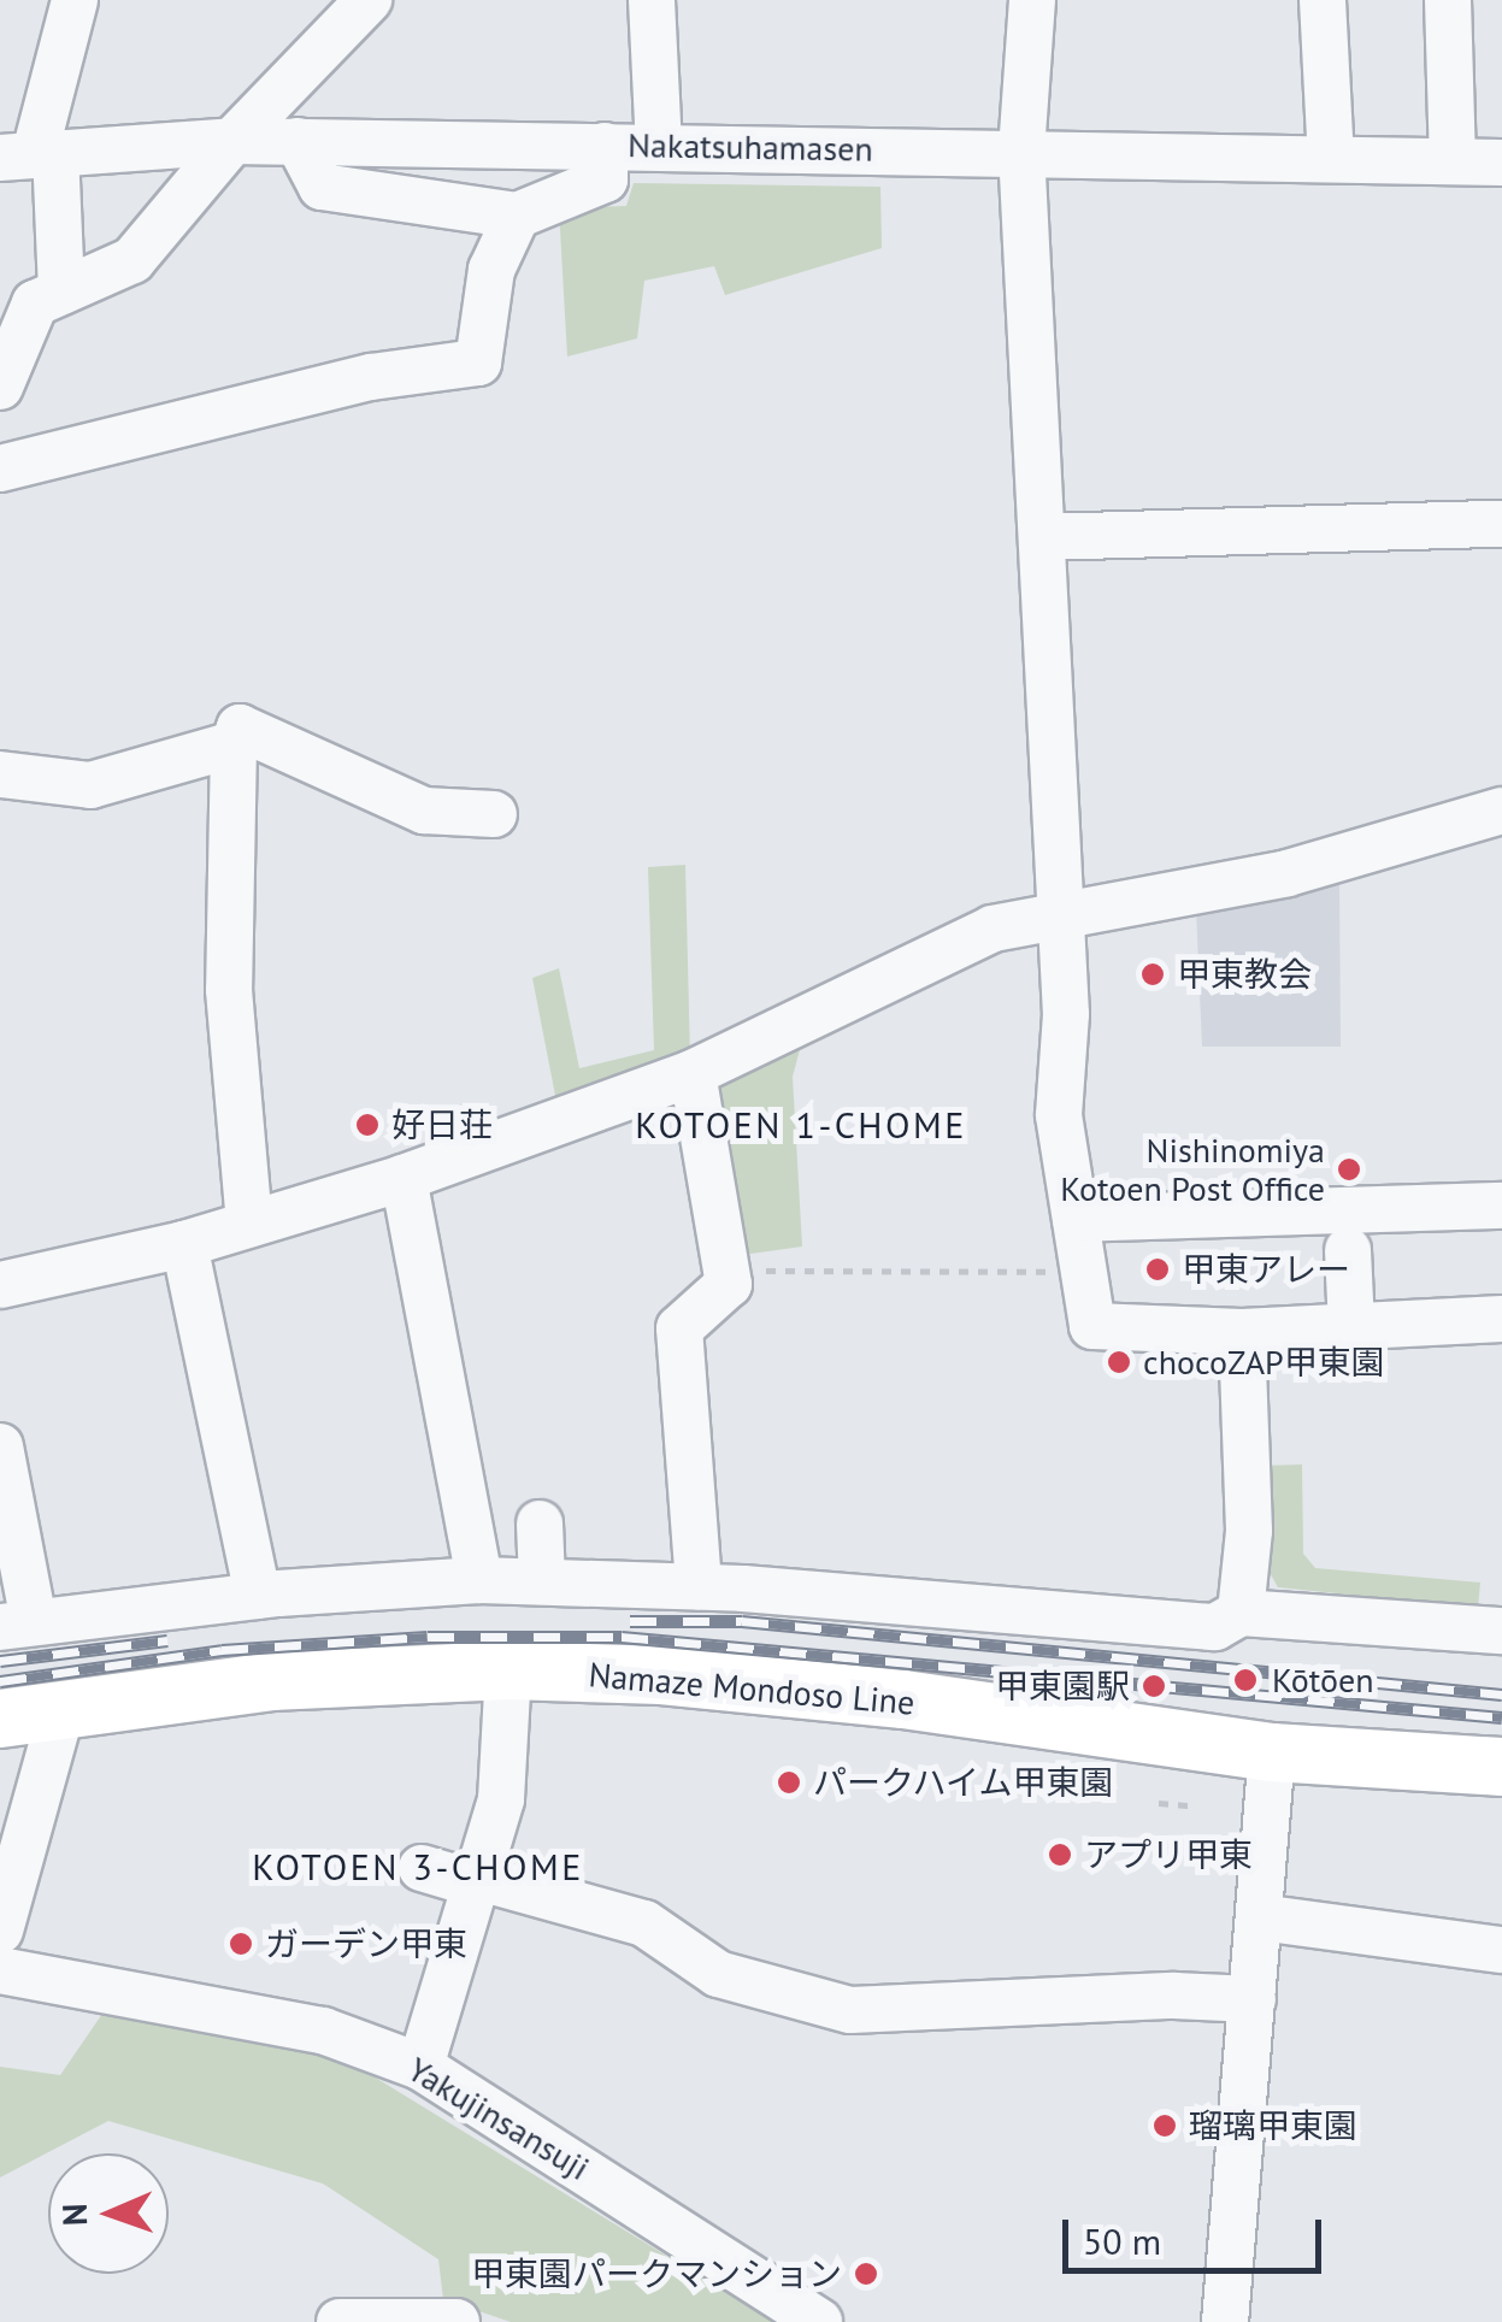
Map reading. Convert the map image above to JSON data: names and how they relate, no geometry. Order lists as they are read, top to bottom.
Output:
{
  "streets": {
    "main road": ["Namaze Mondoso Line"],
    "street": ["Nakatsuhamasen", "Yakujinsansuji"]
  },
  "districts": ["KOTOEN 1-CHOME", "KOTOEN 3-CHOME"],
  "places": [
    "甲東教会",
    "好日荘",
    "Nishinomiya Kotoen Post Office",
    "甲東アレー",
    "chocoZAP甲東園",
    "Kōtōen",
    "甲東園駅",
    "パークハイム甲東園",
    "アプリ甲東",
    "ガーデン甲東",
    "瑠璃甲東園",
    "甲東園パークマンション"
  ],
  "scale_bar": "50 m",
  "north": "left"
}
